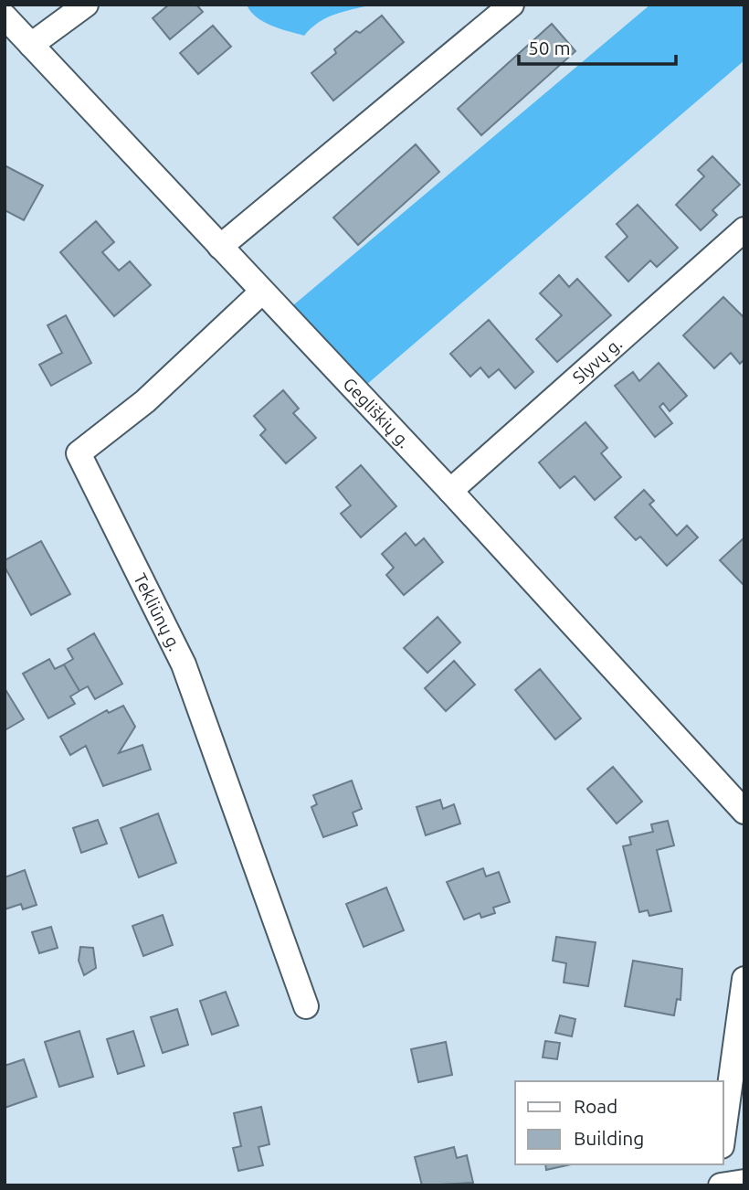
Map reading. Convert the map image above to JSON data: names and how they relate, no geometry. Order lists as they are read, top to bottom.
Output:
{
  "streets": {
    "street": ["Slyvų g.", "Gegliškių g.", "Tekliūnų g."]
  },
  "crossings": [
    ["Slyvų g.", "Gegliškių g."],
    ["Gegliškių g.", "Tekliūnų g."]
  ],
  "legend": ["Road", "Building"],
  "scale_bar": "50 m"
}
